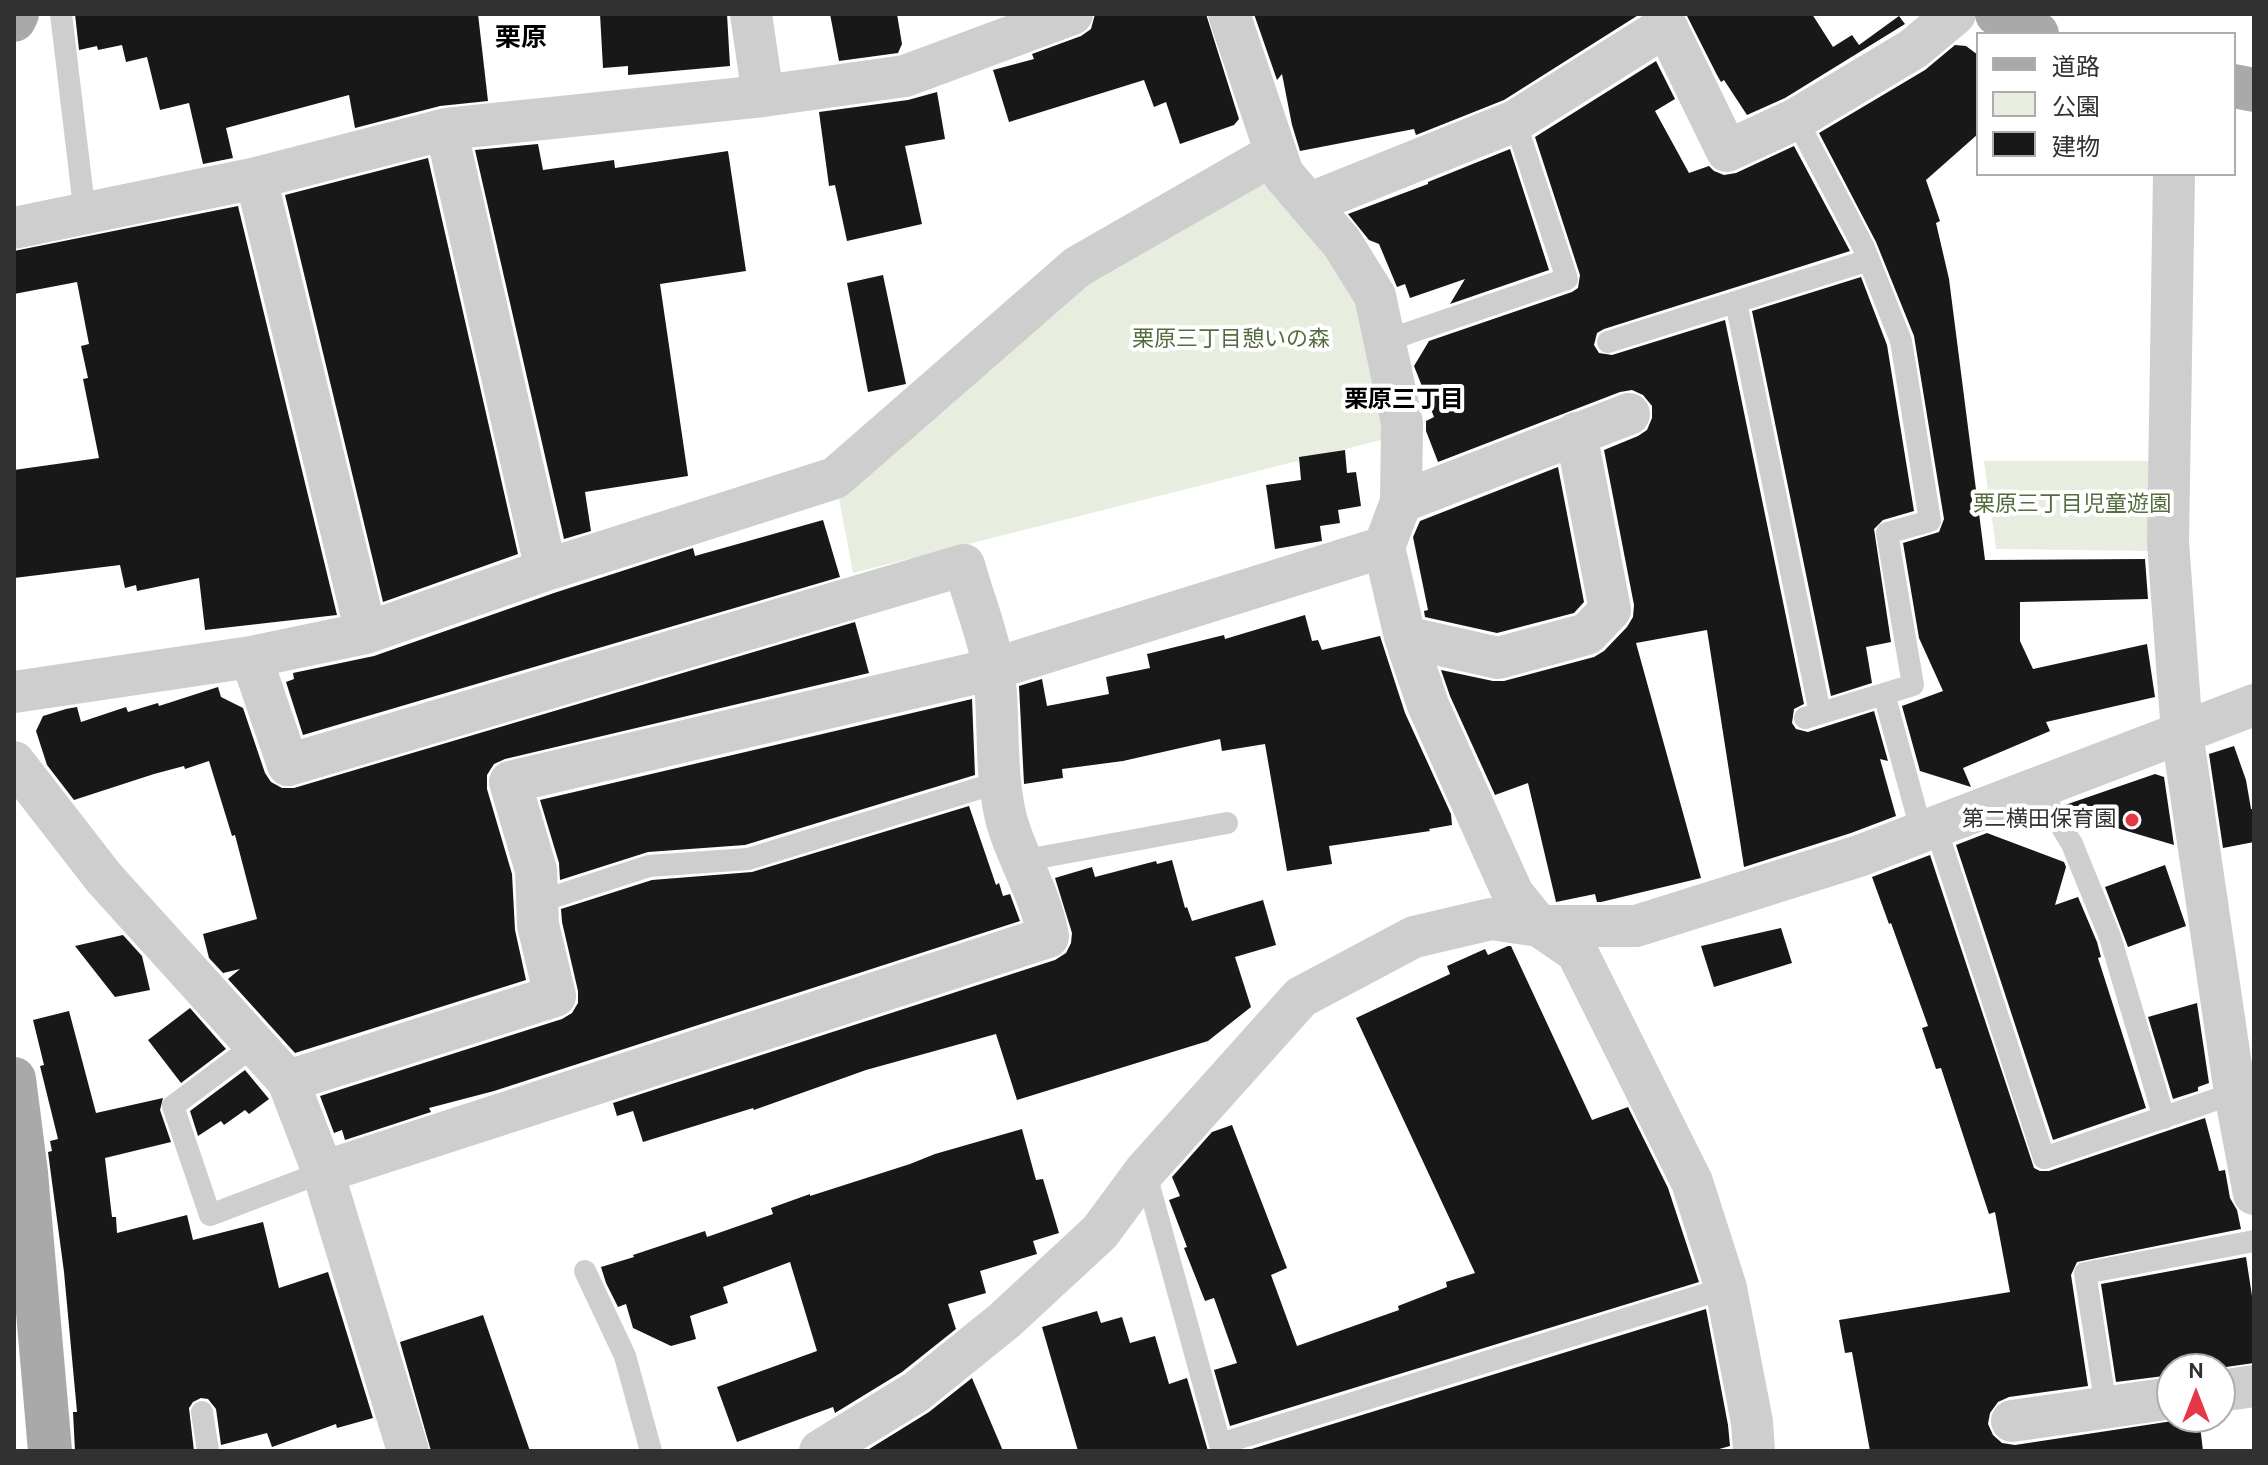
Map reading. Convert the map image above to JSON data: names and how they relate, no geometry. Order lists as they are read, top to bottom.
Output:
{
  "districts": ["栗原", "栗原三丁目"],
  "parks": ["栗原三丁目憩いの森", "栗原三丁目児童遊園"],
  "places": ["第二横田保育園"],
  "legend": ["道路", "公園", "建物"],
  "north": "top"
}
